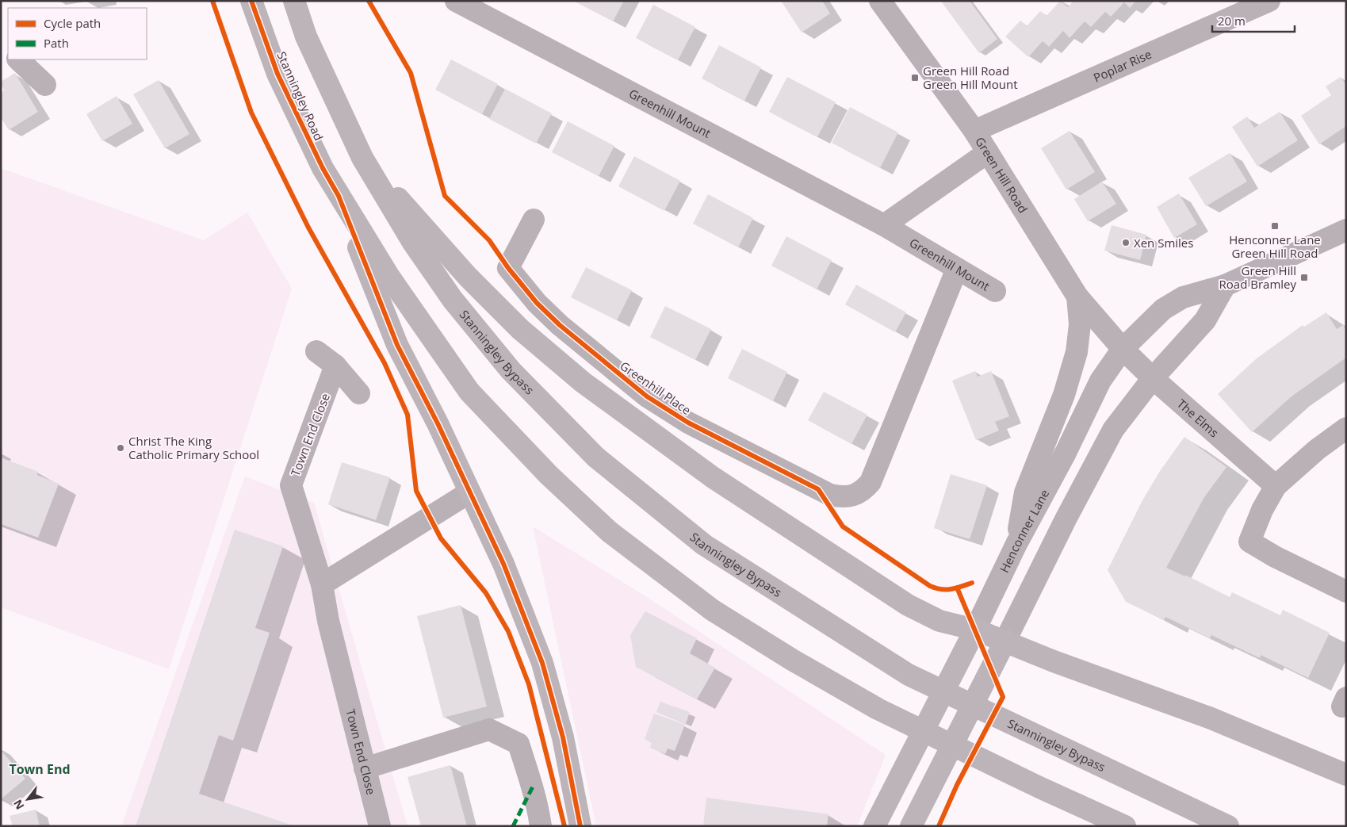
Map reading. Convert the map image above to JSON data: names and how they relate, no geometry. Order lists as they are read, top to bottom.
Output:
{
  "streets": {
    "main road": ["Stanningley Road", "Stanningley Bypass", "Henconner Lane"],
    "street": [
      "Poplar Rise",
      "Greenhill Mount",
      "Green Hill Road",
      "Greenhill Place",
      "The Elms",
      "Town End Close"
    ]
  },
  "crossings": [
    ["Poplar Rise", "Green Hill Road"],
    ["Greenhill Mount", "Greenhill Place"],
    ["Green Hill Road", "The Elms"],
    ["Green Hill Road", "Henconner Lane"],
    ["The Elms", "Henconner Lane"]
  ],
  "districts": ["Town End"],
  "places": {
    "transit": ["Green Hill Road Green Hill Mount", "Henconner Lane Green Hill Road", "Green Hill Road Bramley"],
    "other": ["Xen Smiles", "Christ The King Catholic Primary School"]
  },
  "legend": ["Cycle path", "Path"],
  "scale_bar": "20 m",
  "north": "bottom left"
}
